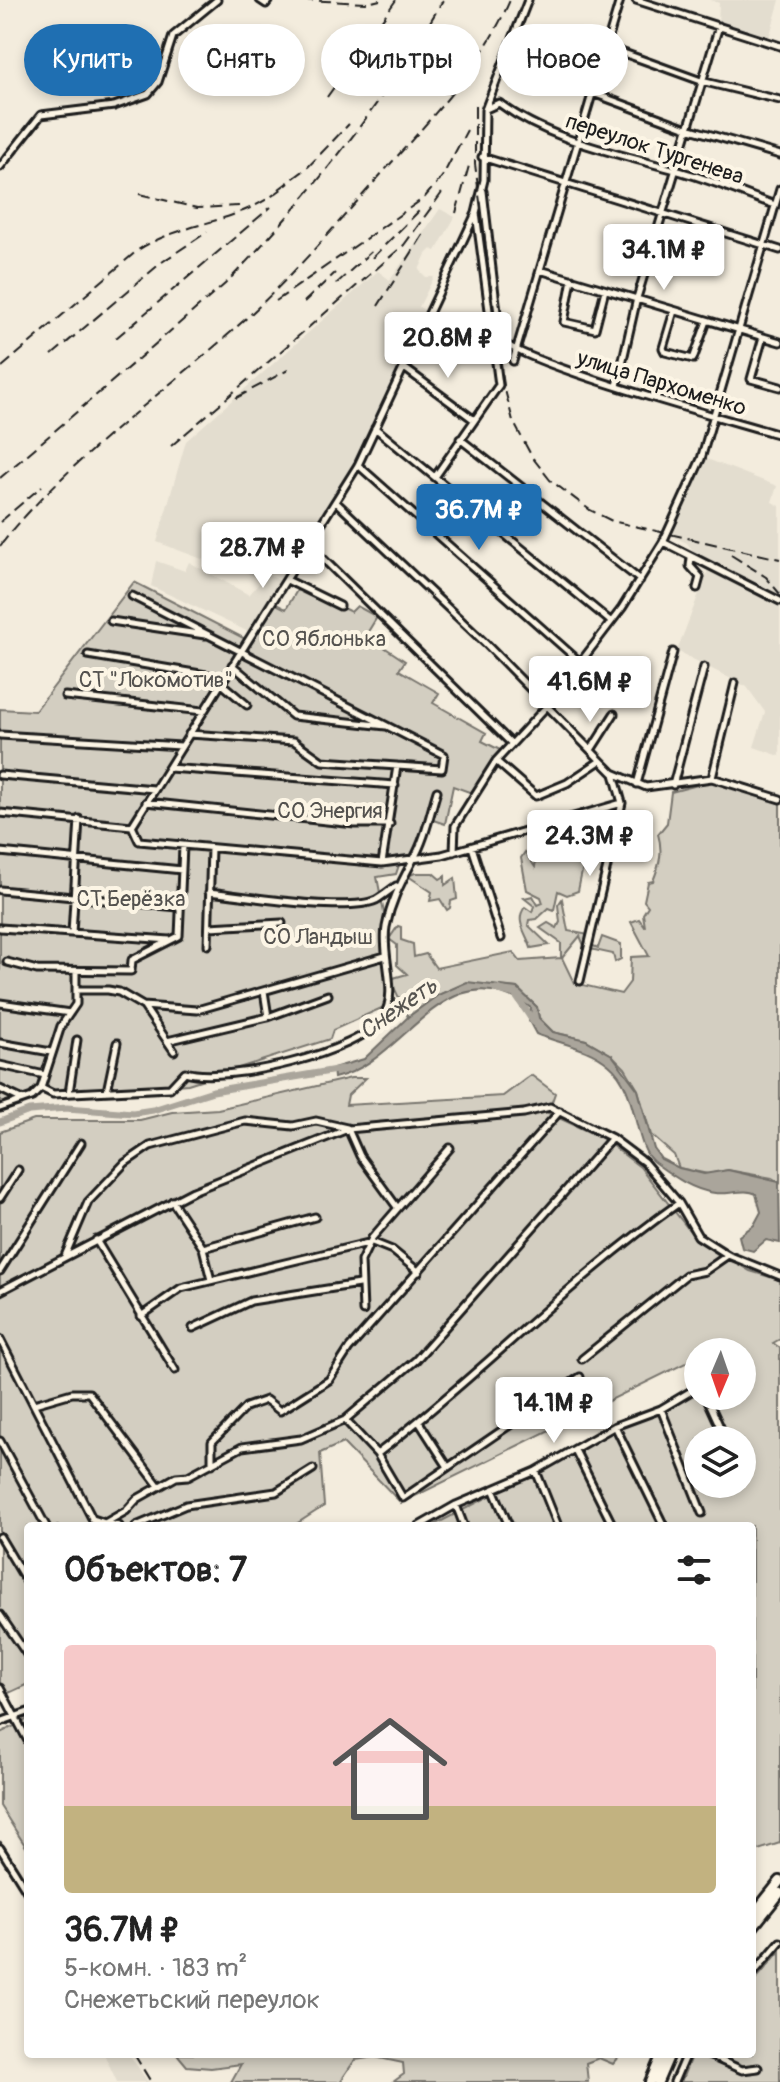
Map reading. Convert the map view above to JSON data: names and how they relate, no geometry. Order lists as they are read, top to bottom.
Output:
{
  "streets": {
    "street": ["переулок Тургенева", "улица Пархоменко"]
  },
  "water": ["Снежеть"],
  "parks": [
    "СО Яблонька",
    "СТ \"Локомотив\"",
    "СО Энергия",
    "СТ Берёзка",
    "СО Ландыш"
  ],
  "north": "bottom",
  "page": {
    "chip": [
      "Купить",
      "Снять",
      "Фильтры",
      "Новое"
    ],
    "price": [
      "34.1M ₽",
      "20.8M ₽",
      "36.7M ₽",
      "28.7M ₽",
      "41.6M ₽",
      "24.3M ₽",
      "14.1M ₽"
    ],
    "heading": "Объектов: 7",
    "list": [
      {
        "name": "36.7M ₽",
        "note": "5-комн. · 183 m² · Снежетьский переулок"
      }
    ]
  }
}
